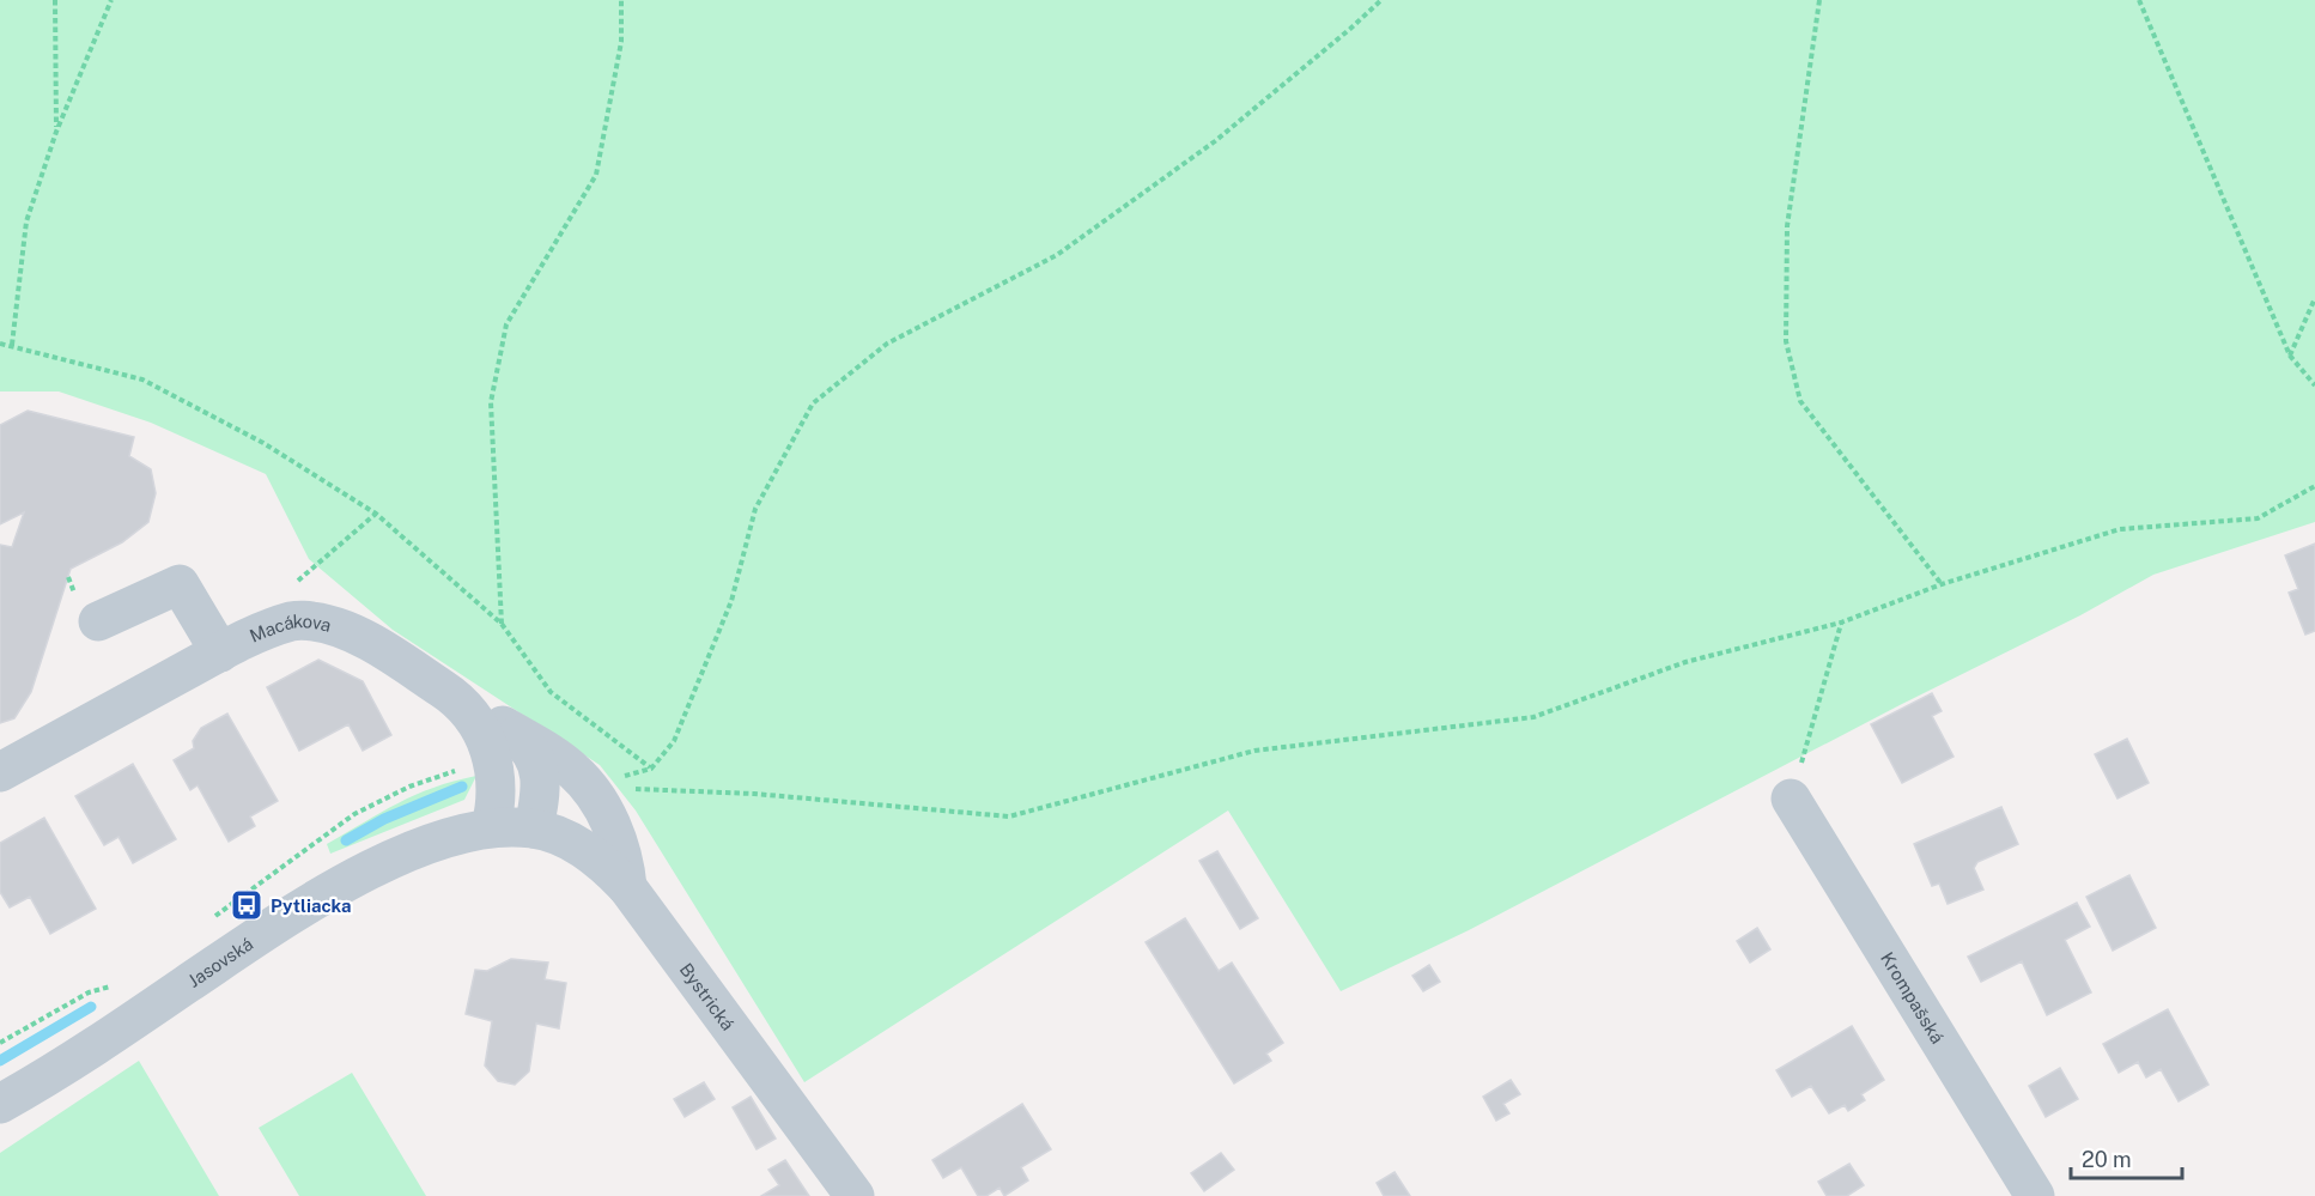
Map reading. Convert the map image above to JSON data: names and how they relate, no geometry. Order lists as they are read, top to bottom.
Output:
{
  "streets": {
    "street": [
      "Macákova",
      "Jasovská",
      "Bystrická",
      "Krompašská"
    ]
  },
  "crossings": [
    ["Macákova", "Jasovská"],
    ["Jasovská", "Bystrická"]
  ],
  "places": {
    "bus stop": ["Pytliacka"]
  },
  "scale_bar": "20 m"
}
